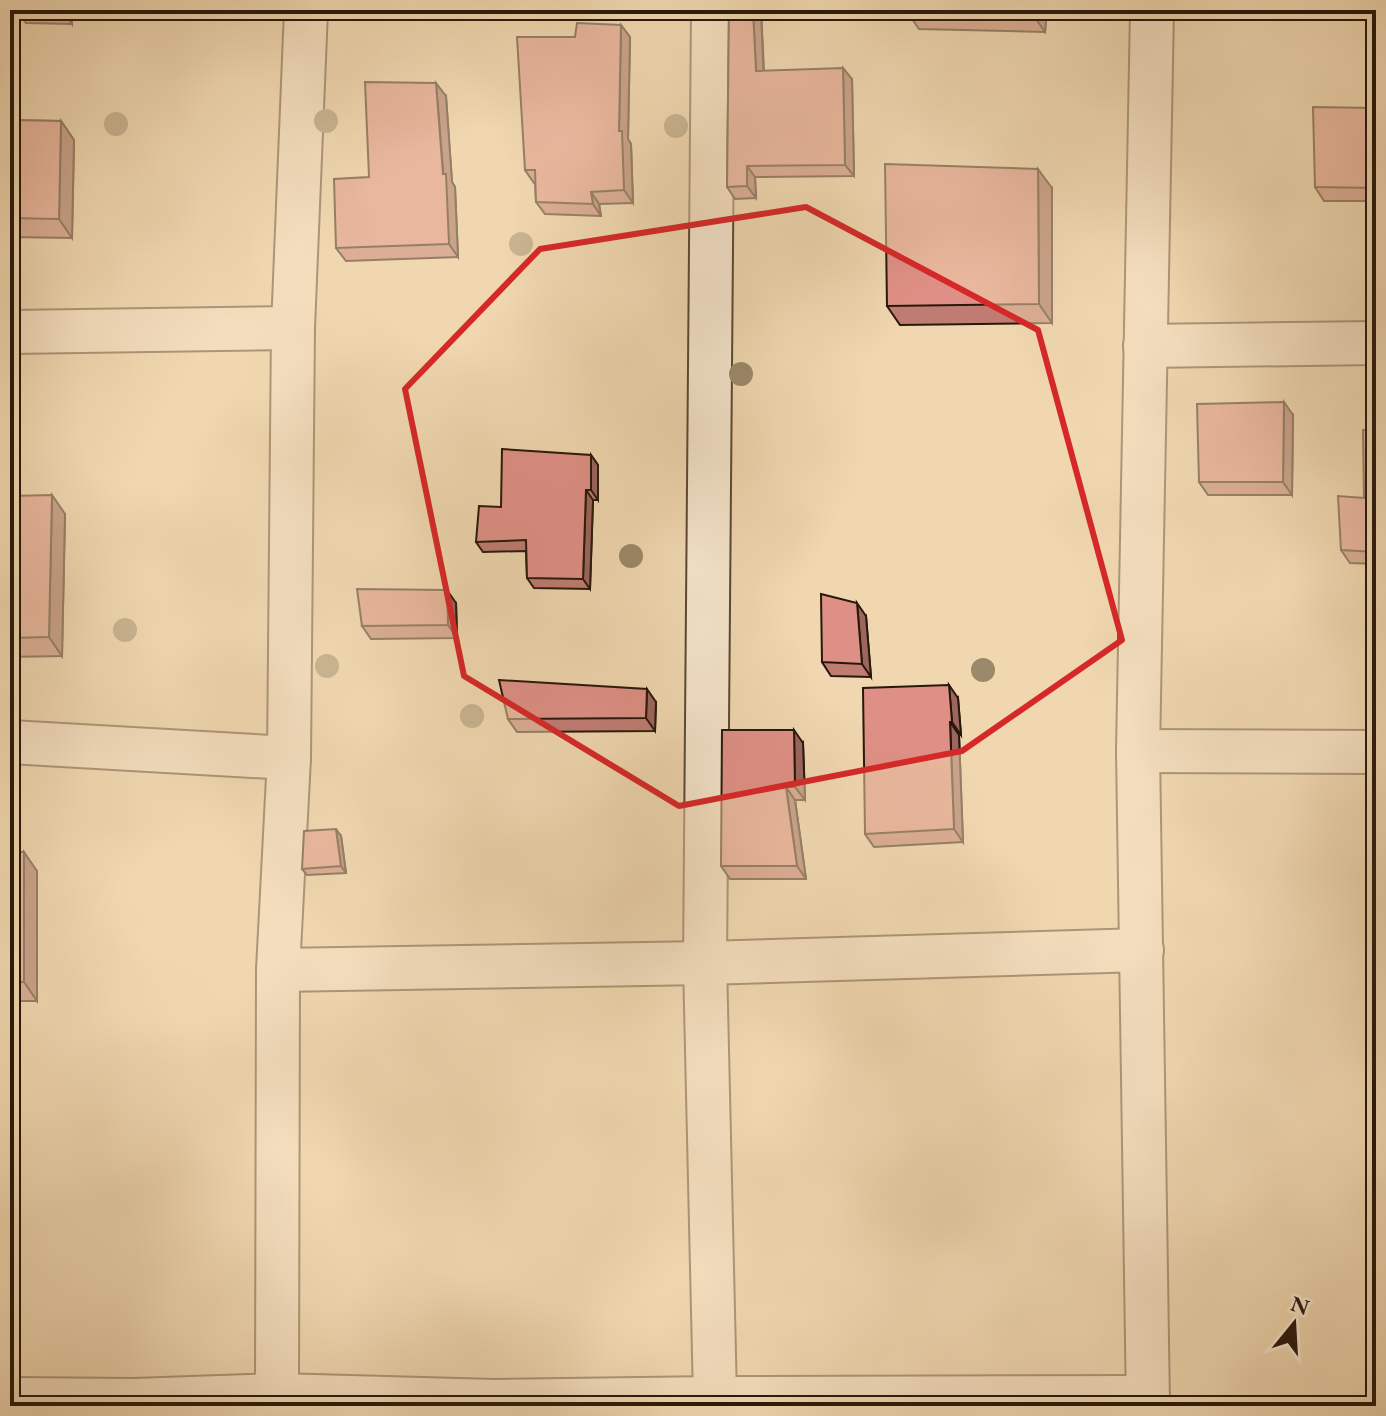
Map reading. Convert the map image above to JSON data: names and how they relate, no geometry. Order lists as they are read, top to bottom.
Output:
{
  "north": "top"
}
